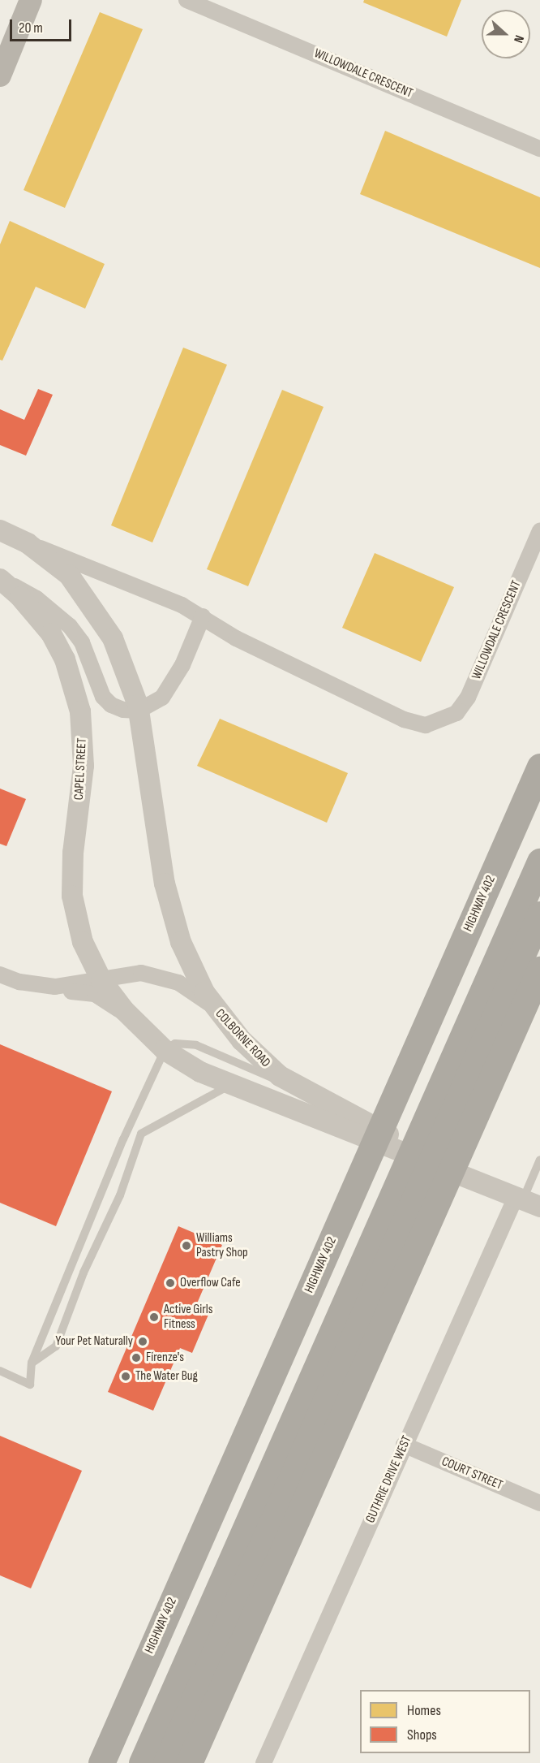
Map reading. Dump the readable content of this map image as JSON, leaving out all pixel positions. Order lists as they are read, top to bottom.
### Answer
{
  "streets": {
    "highway": ["HIGHWAY 402"],
    "street": [
      "WILLOWDALE CRESCENT",
      "CAPEL STREET",
      "COLBORNE ROAD",
      "COURT STREET",
      "GUTHRIE DRIVE WEST"
    ]
  },
  "crossings": [
    ["CAPEL STREET", "COLBORNE ROAD"],
    ["COLBORNE ROAD", "GUTHRIE DRIVE WEST"],
    ["COURT STREET", "GUTHRIE DRIVE WEST"]
  ],
  "places": [
    "Williams Pastry Shop",
    "Overflow Cafe",
    "Active Girls Fitness",
    "Your Pet Naturally",
    "Firenze's",
    "The Water Bug"
  ],
  "legend": ["Homes", "Shops"],
  "scale_bar": "20 m",
  "north": "right"
}
